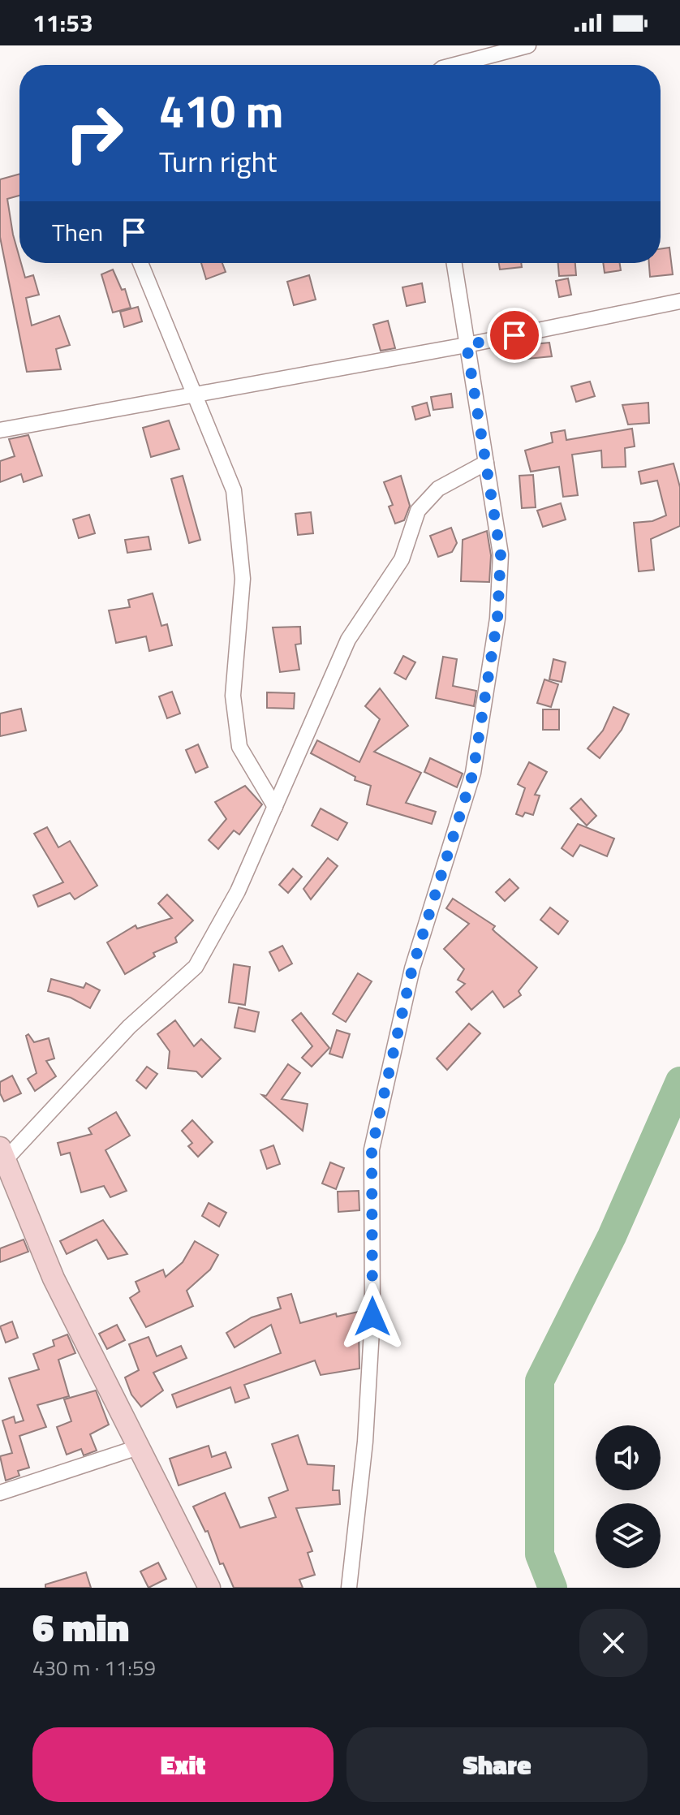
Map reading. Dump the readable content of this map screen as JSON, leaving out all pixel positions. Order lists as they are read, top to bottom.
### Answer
{
  "page": {
    "status": "11:53",
    "turn": ["410 m", "Turn right"],
    "then": "Then",
    "heading": ["6 min", "430 m · 11:59"],
    "buttons": ["Exit", "Share"]
  }
}
